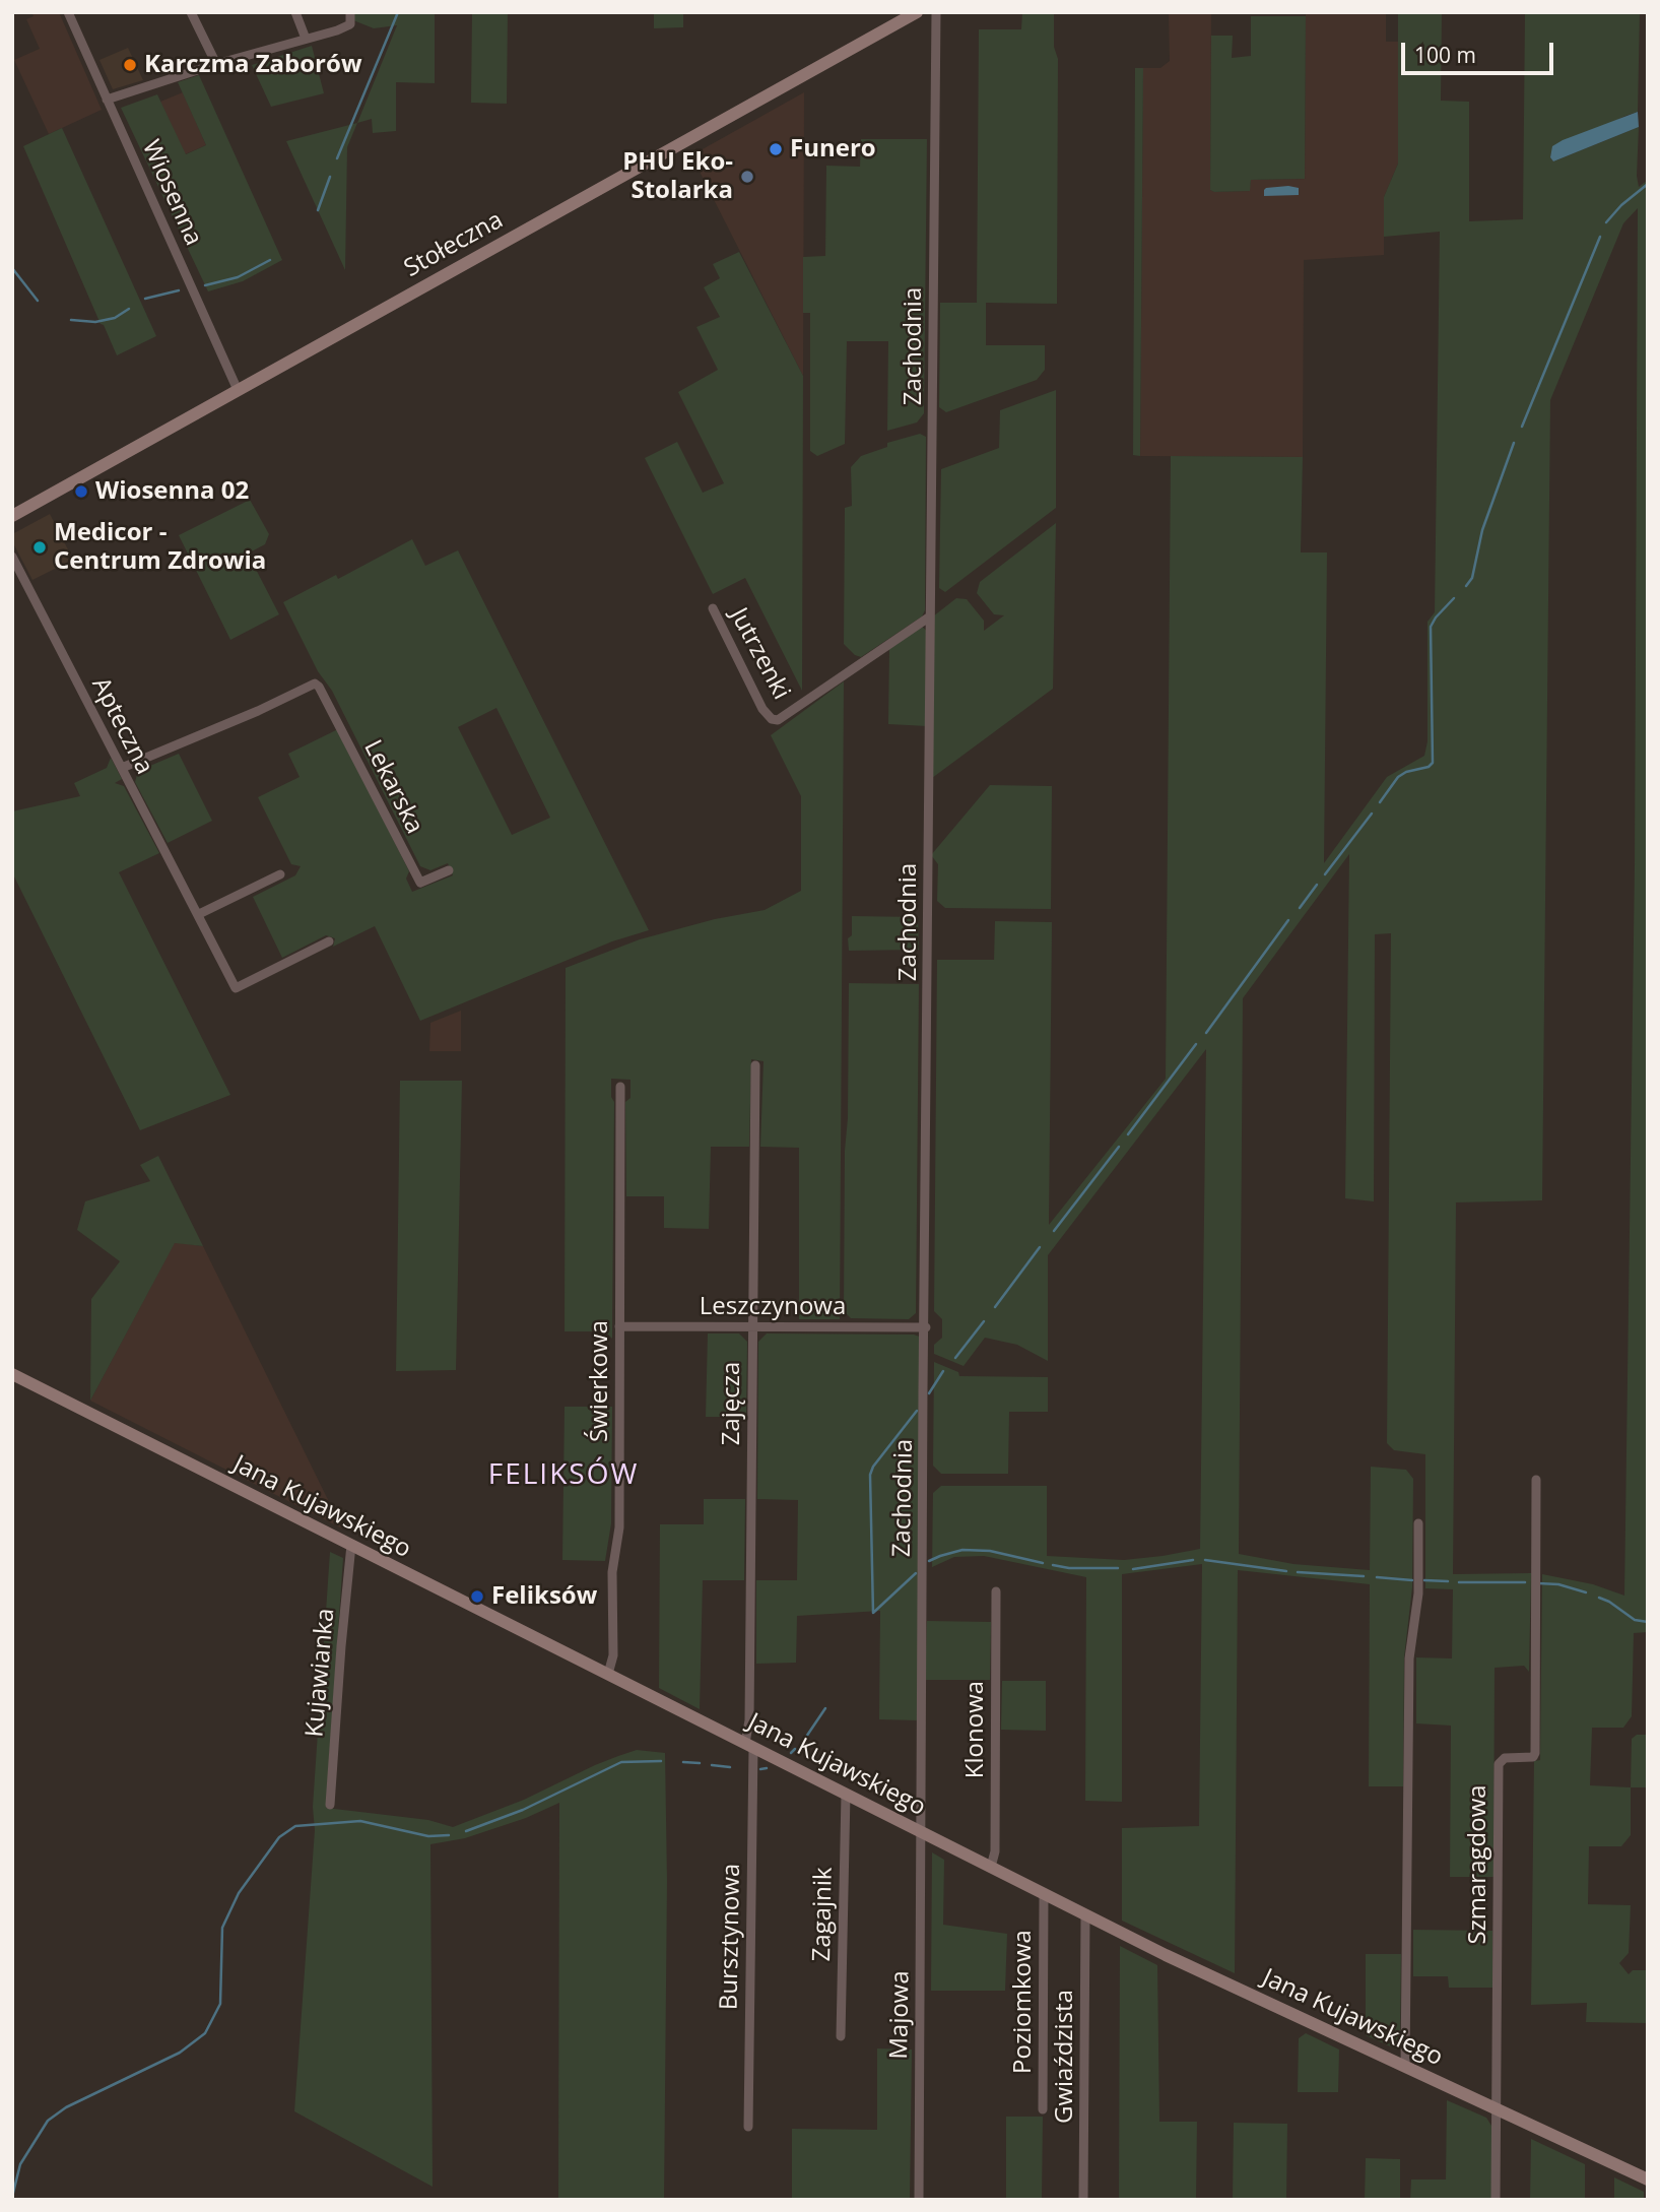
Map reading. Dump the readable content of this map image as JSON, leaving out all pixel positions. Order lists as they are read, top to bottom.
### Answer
{
  "streets": {
    "main road": ["Stołeczna", "Jana Kujawskiego"],
    "street": [
      "Wiosenna",
      "Zachodnia",
      "Jutrzenki",
      "Apteczna",
      "Lekarska",
      "Leszczynowa",
      "Świerkowa",
      "Zajęcza",
      "Kujawianka",
      "Klonowa",
      "Szmaragdowa",
      "Zagajnik",
      "Bursztynowa",
      "Poziomkowa",
      "Majowa",
      "Gwiaździsta"
    ]
  },
  "crossings": [
    ["Wiosenna", "Stołeczna"],
    ["Zachodnia", "Jutrzenki"],
    ["Zachodnia", "Leszczynowa"],
    ["Zachodnia", "Jana Kujawskiego"],
    ["Zachodnia", "Majowa"],
    ["Apteczna", "Lekarska"],
    ["Leszczynowa", "Świerkowa"],
    ["Leszczynowa", "Zajęcza"],
    ["Świerkowa", "Jana Kujawskiego"],
    ["Zajęcza", "Jana Kujawskiego"],
    ["Zajęcza", "Bursztynowa"],
    ["Jana Kujawskiego", "Kujawianka"],
    ["Jana Kujawskiego", "Klonowa"],
    ["Jana Kujawskiego", "Szmaragdowa"],
    ["Jana Kujawskiego", "Zagajnik"],
    ["Jana Kujawskiego", "Bursztynowa"],
    ["Jana Kujawskiego", "Poziomkowa"],
    ["Jana Kujawskiego", "Majowa"],
    ["Jana Kujawskiego", "Gwiaździsta"]
  ],
  "districts": ["FELIKSÓW"],
  "places": [
    "Karczma Zaborów",
    "Funero",
    "PHU Eko- Stolarka",
    "Wiosenna 02",
    "Medicor - Centrum Zdrowia",
    "Feliksów"
  ],
  "scale_bar": "100 m"
}
